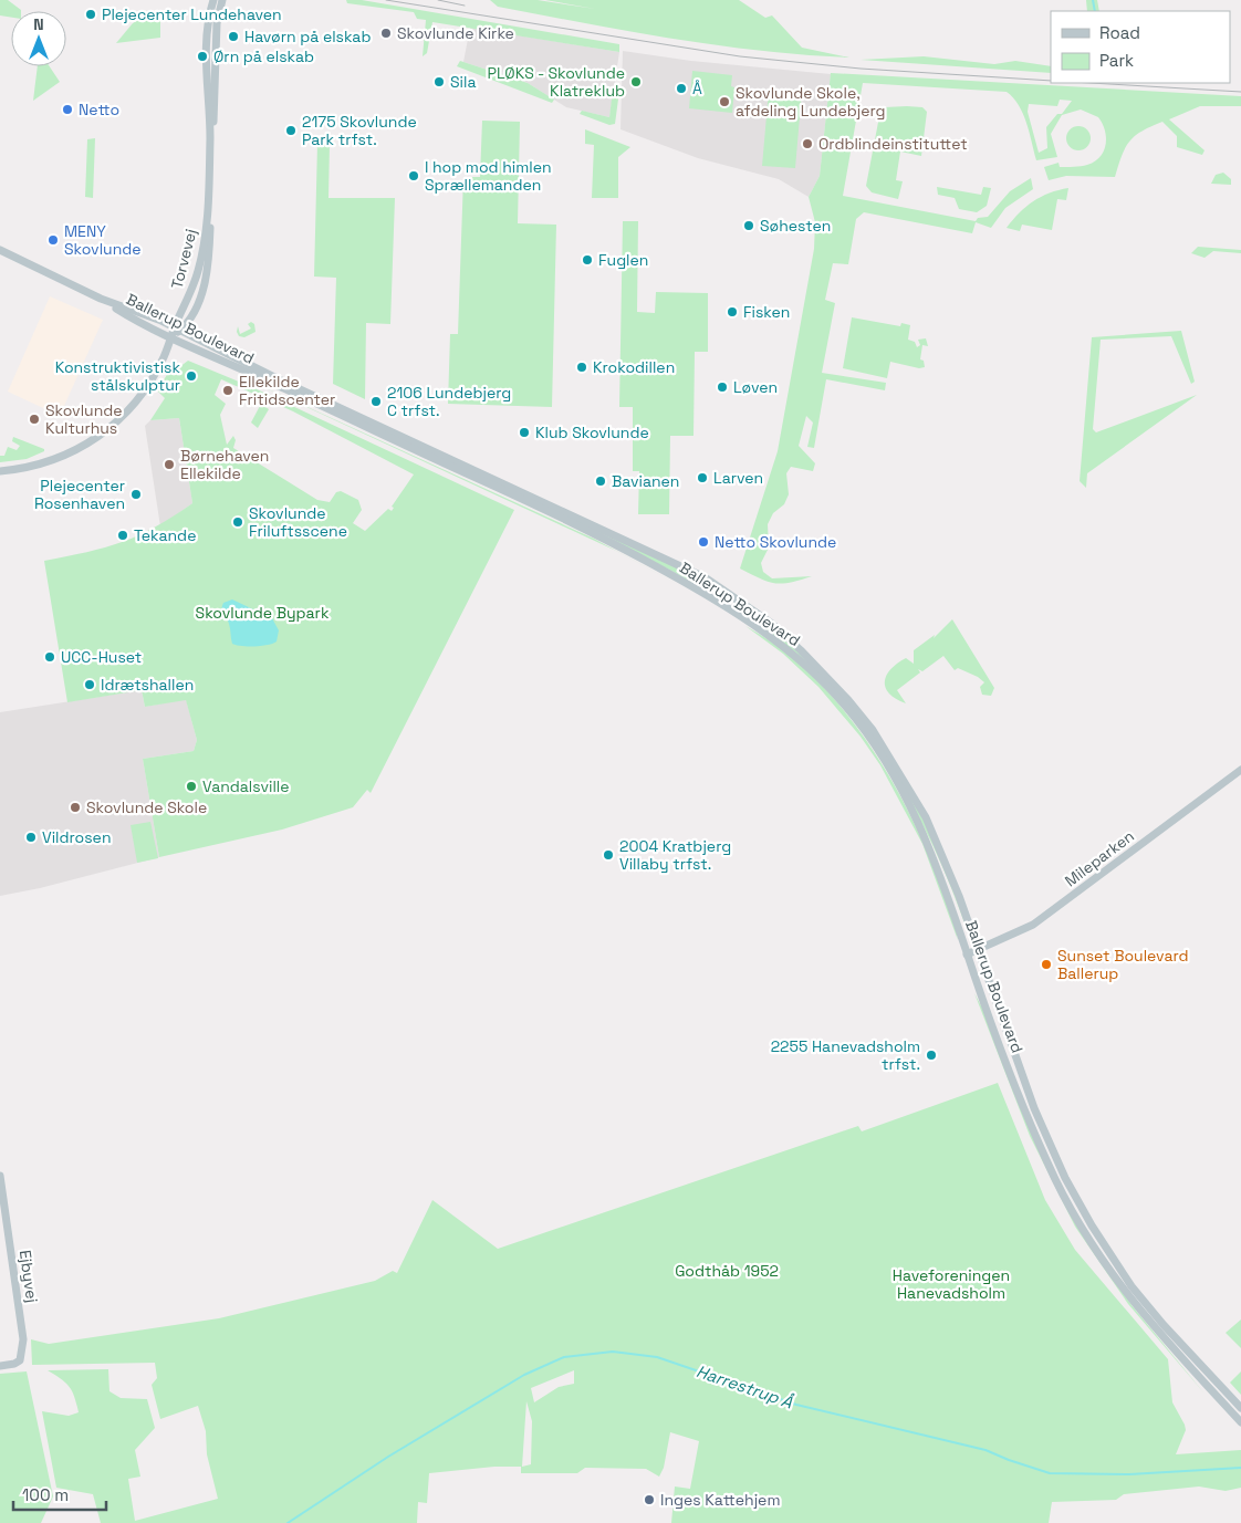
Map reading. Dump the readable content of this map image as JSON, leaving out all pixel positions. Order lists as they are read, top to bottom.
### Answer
{
  "streets": {
    "street": [
      "Torvevej",
      "Ballerup Boulevard",
      "Mileparken",
      "Ejbyvej"
    ]
  },
  "crossings": [
    ["Torvevej", "Ballerup Boulevard"],
    ["Ballerup Boulevard", "Mileparken"]
  ],
  "water": ["Harrestrup Å"],
  "parks": ["Skovlunde Bypark", "Godthåb 1952", "Haveforeningen Hanevadsholm"],
  "places": [
    "Plejecenter Lundehaven",
    "Skovlunde Kirke",
    "Havørn på elskab",
    "Ørn på elskab",
    "Sila",
    "PLØKS - Skovlunde Klatreklub",
    "Å",
    "Skovlunde Skole, afdeling Lundebjerg",
    "Netto",
    "2175 Skovlunde Park trfst.",
    "Ordblindeinstituttet",
    "I hop mod himlen Sprællemanden",
    "Søhesten",
    "MENY Skovlunde",
    "Fuglen",
    "Fisken",
    "Krokodillen",
    "Konstruktivistisk stålskulptur",
    "Løven",
    "Ellekilde Fritidscenter",
    "2106 Lundebjerg C trfst.",
    "Skovlunde Kulturhus",
    "Klub Skovlunde",
    "Børnehaven Ellekilde",
    "Larven",
    "Bavianen",
    "Plejecenter Rosenhaven",
    "Skovlunde Friluftsscene",
    "Tekande",
    "Netto Skovlunde",
    "UCC-Huset",
    "Idrætshallen",
    "Vandalsville",
    "Skovlunde Skole",
    "Vildrosen",
    "2004 Kratbjerg Villaby trfst.",
    "Sunset Boulevard Ballerup",
    "2255 Hanevadsholm trfst.",
    "Inges Kattehjem"
  ],
  "legend": ["Road", "Park"],
  "scale_bar": "100 m",
  "north": "top"
}
